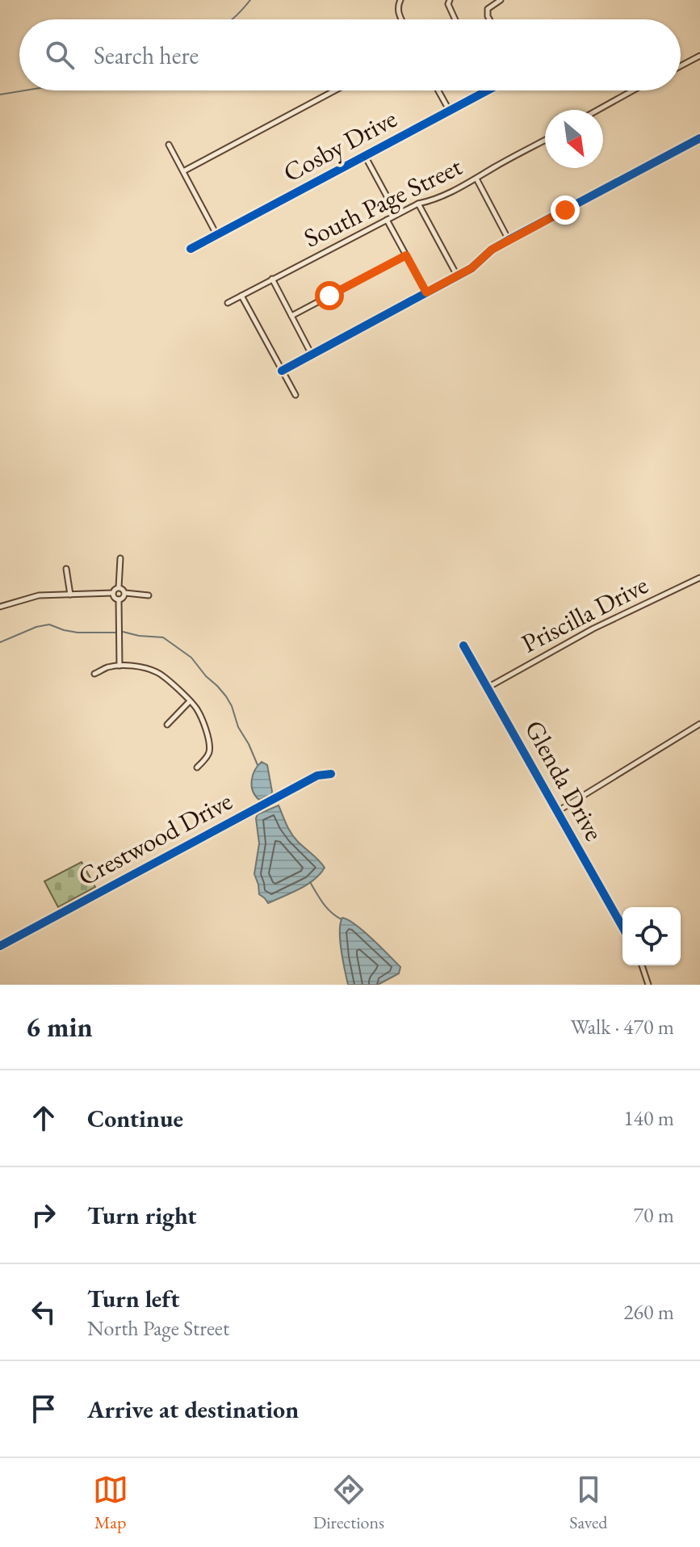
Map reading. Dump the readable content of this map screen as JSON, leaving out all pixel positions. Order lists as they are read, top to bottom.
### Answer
{
  "streets": {
    "street": [
      "Cosby Drive",
      "South Page Street",
      "Priscilla Drive",
      "Glenda Drive",
      "Crestwood Drive"
    ]
  },
  "crossings": [
    ["Priscilla Drive", "Glenda Drive"]
  ],
  "north": "bottom right",
  "page": {
    "search": "Search here",
    "heading": ["6 min", "Walk · 470 m"],
    "list": [
      ["Continue", "140 m"],
      ["Turn right", "70 m"],
      ["Turn left", "North Page Street", "260 m"],
      "Arrive at destination"
    ],
    "nav": ["Map", "Directions", "Saved"]
  }
}
